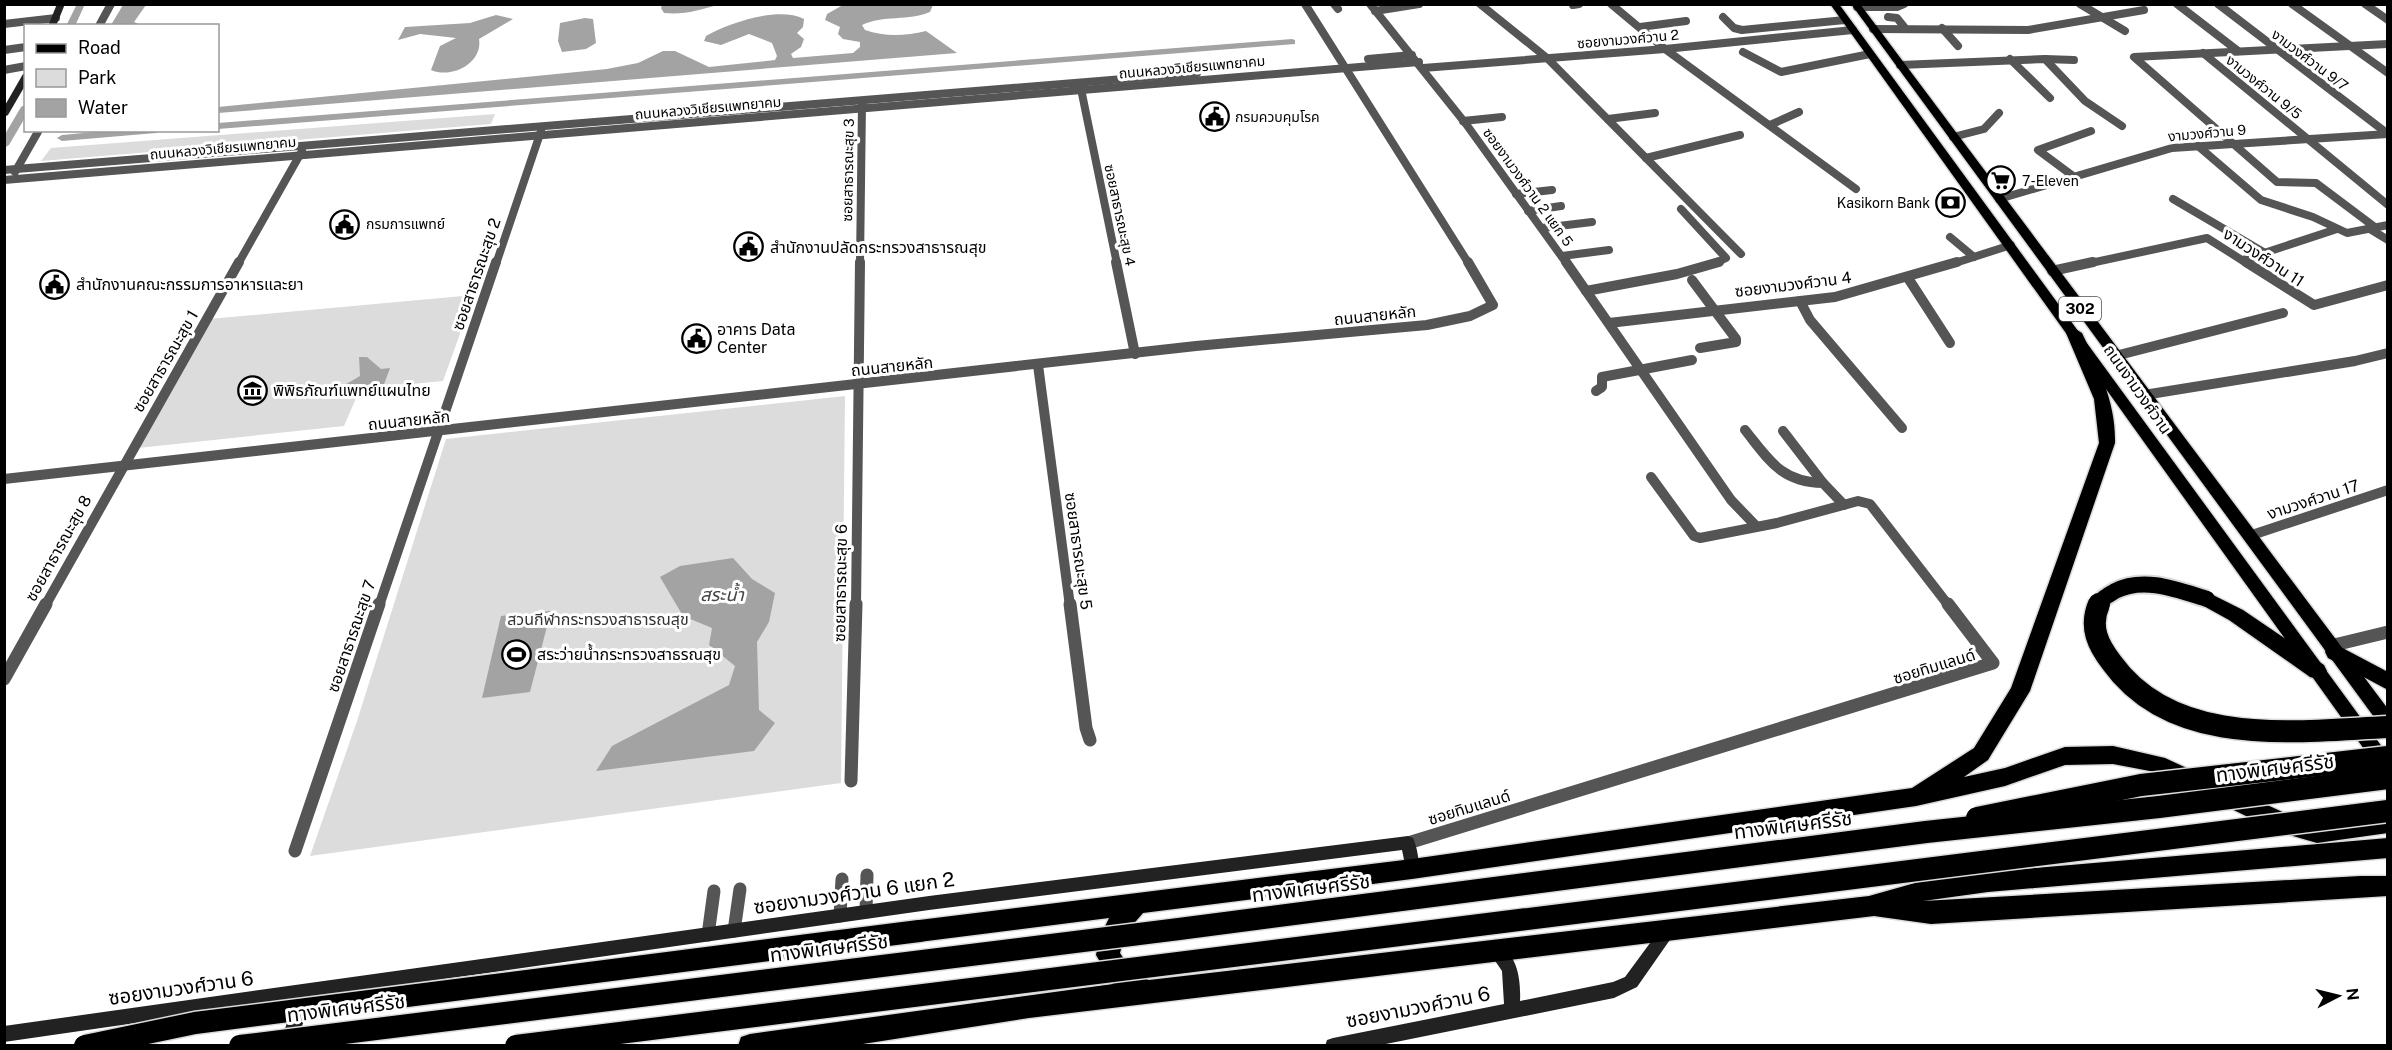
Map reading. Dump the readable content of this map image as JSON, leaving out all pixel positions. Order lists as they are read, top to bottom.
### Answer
{
  "streets": {
    "highway": ["ทางพิเศษศรีรัช"],
    "main road": ["302", "ถนนงามวงศ์วาน"],
    "street": [
      "ซอยงามวงศ์วาน 2",
      "งามวงศ์วาน 9/7",
      "ถนนหลวงวิเชียรแพทยาคม",
      "งามวงศ์วาน 9/5",
      "งามวงศ์วาน 9",
      "ซอยสาธารณะสุข 3",
      "ซอยงามวงศ์วาน 2 แยก 5",
      "ซอยสาธารณะสุข 4",
      "งามวงศ์วาน 11",
      "ซอยสาธารณะสุข 2",
      "ซอยงามวงศ์วาน 4",
      "ถนนสายหลัก",
      "ซอยสาธารณะสุข 1",
      "งามวงศ์วาน 17",
      "ซอยสาธารณะสุข 8",
      "ซอยสาธารณะสุข 5",
      "ซอยสาธารณะสุข 6",
      "ซอยสาธารณะสุข 7",
      "ซอยทิมแลนด์",
      "ซอยงามวงศ์วาน 6 แยก 2",
      "ซอยงามวงศ์วาน 6"
    ]
  },
  "crossings": [
    ["ซอยงามวงศ์วาน 2", "ถนนหลวงวิเชียรแพทยาคม"],
    ["ซอยงามวงศ์วาน 2", "ซอยงามวงศ์วาน 2 แยก 5"],
    ["ซอยงามวงศ์วาน 2", "ถนนงามวงศ์วาน"],
    ["งามวงศ์วาน 9/7", "งามวงศ์วาน 9"],
    ["ถนนหลวงวิเชียรแพทยาคม", "ซอยสาธารณะสุข 3"],
    ["ถนนหลวงวิเชียรแพทยาคม", "ซอยงามวงศ์วาน 2 แยก 5"],
    ["ถนนหลวงวิเชียรแพทยาคม", "ซอยสาธารณะสุข 4"],
    ["ถนนหลวงวิเชียรแพทยาคม", "ซอยสาธารณะสุข 2"],
    ["ถนนหลวงวิเชียรแพทยาคม", "ถนนสายหลัก"],
    ["ถนนหลวงวิเชียรแพทยาคม", "ซอยสาธารณะสุข 1"],
    ["งามวงศ์วาน 9/5", "งามวงศ์วาน 9"],
    ["งามวงศ์วาน 9", "ถนนงามวงศ์วาน"],
    ["ซอยสาธารณะสุข 3", "ถนนสายหลัก"],
    ["ซอยสาธารณะสุข 3", "ซอยสาธารณะสุข 6"],
    ["ซอยงามวงศ์วาน 2 แยก 5", "ซอยงามวงศ์วาน 4"],
    ["ซอยสาธารณะสุข 4", "ถนนสายหลัก"],
    ["งามวงศ์วาน 11", "ถนนงามวงศ์วาน"],
    ["ซอยสาธารณะสุข 2", "ถนนสายหลัก"],
    ["ซอยสาธารณะสุข 2", "ซอยสาธารณะสุข 7"],
    ["ซอยงามวงศ์วาน 4", "ถนนงามวงศ์วาน"],
    ["ถนนสายหลัก", "ซอยสาธารณะสุข 1"],
    ["ถนนสายหลัก", "ซอยสาธารณะสุข 8"],
    ["ถนนสายหลัก", "ซอยสาธารณะสุข 5"],
    ["ถนนสายหลัก", "ซอยสาธารณะสุข 6"],
    ["ถนนสายหลัก", "ซอยสาธารณะสุข 7"],
    ["ซอยสาธารณะสุข 1", "ซอยสาธารณะสุข 8"],
    ["ถนนงามวงศ์วาน", "งามวงศ์วาน 17"],
    ["ซอยทิมแลนด์", "ซอยงามวงศ์วาน 6 แยก 2"],
    ["ซอยงามวงศ์วาน 6 แยก 2", "ซอยงามวงศ์วาน 6"]
  ],
  "water": ["สระน้ำ"],
  "parks": ["สวนกีฬากระทรวงสาธารณสุข"],
  "places": {
    "public building": [
      "กรมควบคุมโรค",
      "กรมการแพทย์",
      "สำนักงานปลัดกระทรวงสาธารณสุข",
      "สำนักงานคณะกรรมการอาหารและยา",
      "อาคาร Data Center"
    ],
    "supermarket": ["7-Eleven"],
    "bank": ["Kasikorn Bank"],
    "museum": ["พิพิธภัณฑ์แพทย์แผนไทย"],
    "sports": ["สระว่ายน้ำกระทรวงสาธรณสุข"]
  },
  "legend": ["Road", "Park", "Water"],
  "north": "right"
}
